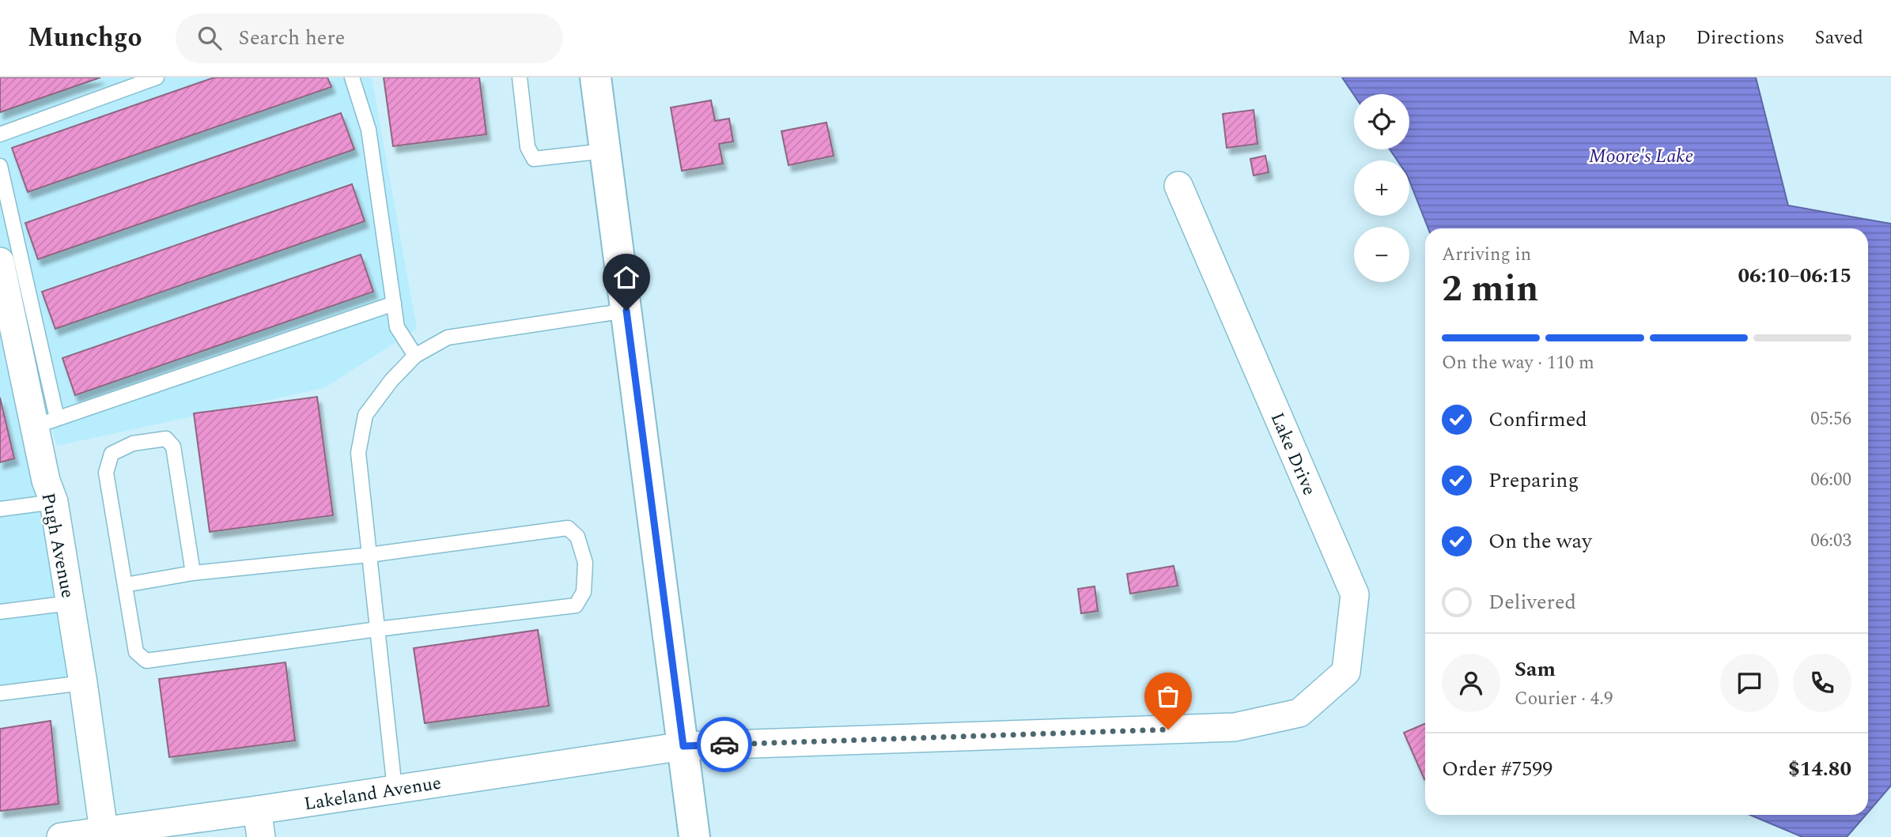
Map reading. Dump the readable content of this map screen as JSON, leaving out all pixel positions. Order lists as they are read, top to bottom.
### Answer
{
  "streets": {
    "street": ["Lake Drive", "Pugh Avenue", "Lakeland Avenue"]
  },
  "crossings": [
    ["Lake Drive", "Lakeland Avenue"],
    ["Pugh Avenue", "Lakeland Avenue"]
  ],
  "water": ["Moore's Lake"],
  "page": {
    "header": "Munchgo",
    "search": "Search here",
    "nav": ["Map", "Directions", "Saved"],
    "map_buttons": ["+", "−"],
    "heading": ["2 min", "Arriving in", "06:10–06:15"],
    "panel": [
      "Sam",
      "Courier · 4.9",
      "Order #7599",
      "$14.80"
    ],
    "bar": "On the way · 110 m",
    "list": [
      ["Confirmed", "05:56"],
      ["Preparing", "06:00"],
      ["On the way", "06:03"],
      "Delivered"
    ]
  }
}
